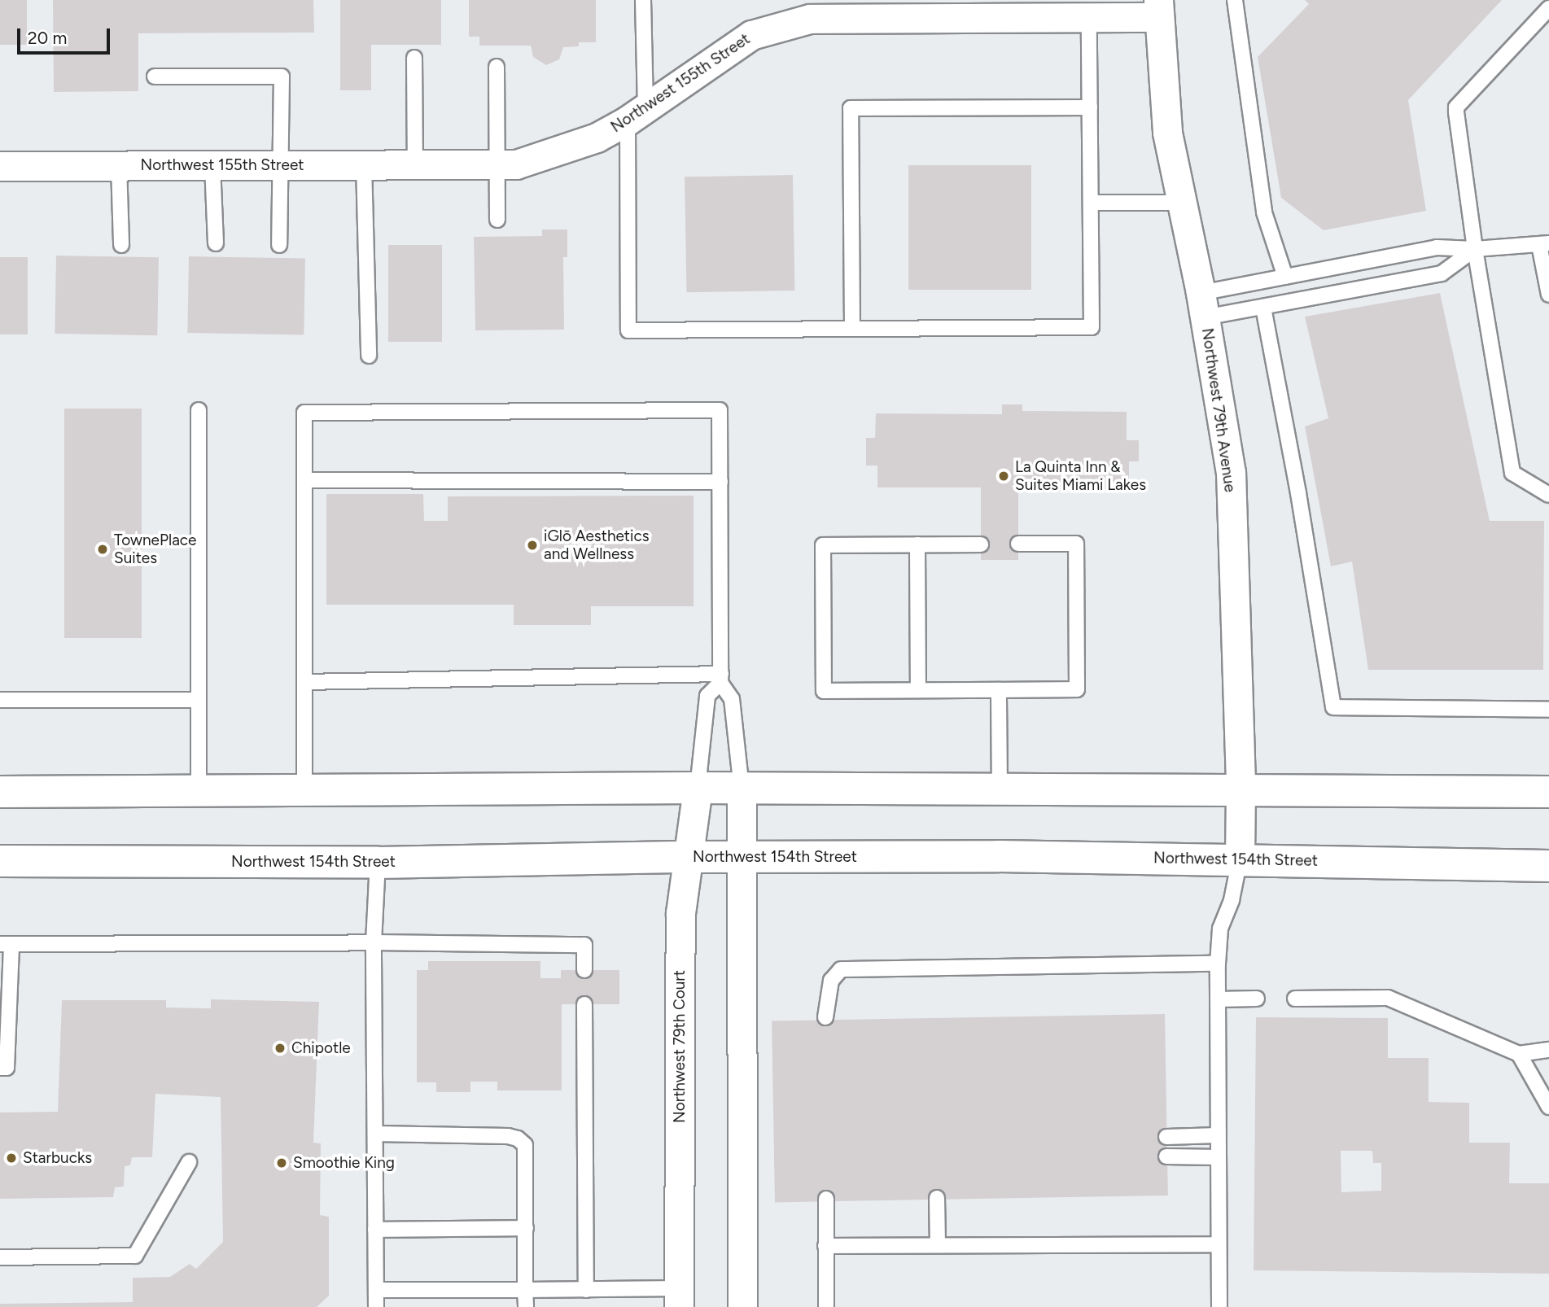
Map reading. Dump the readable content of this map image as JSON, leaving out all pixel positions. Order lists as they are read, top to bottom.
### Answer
{
  "streets": {
    "main road": ["Northwest 154th Street"],
    "street": ["Northwest 155th Street", "Northwest 79th Avenue", "Northwest 79th Court"]
  },
  "crossings": [
    ["Northwest 155th Street", "Northwest 79th Avenue"],
    ["Northwest 79th Avenue", "Northwest 154th Street"],
    ["Northwest 154th Street", "Northwest 79th Court"]
  ],
  "places": [
    "La Quinta Inn & Suites Miami Lakes",
    "iGlō Aesthetics and Wellness",
    "TownePlace Suites",
    "Chipotle",
    "Starbucks",
    "Smoothie King"
  ],
  "scale_bar": "20 m"
}
